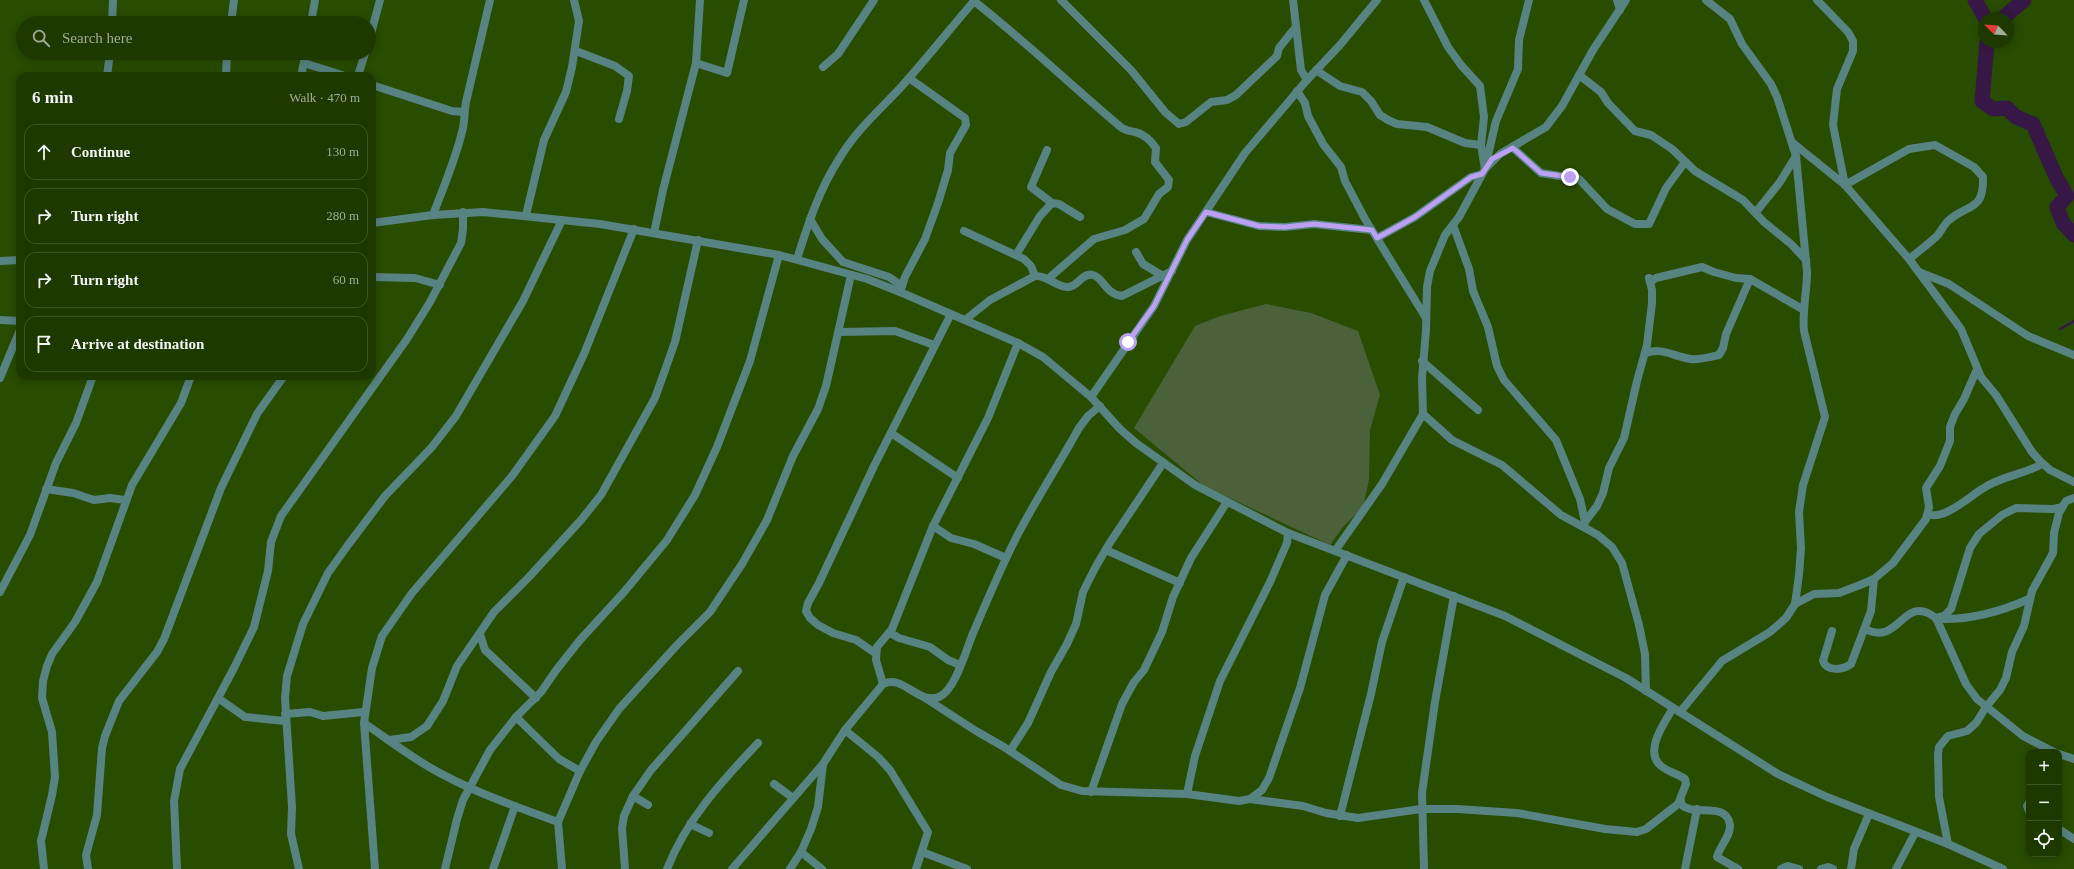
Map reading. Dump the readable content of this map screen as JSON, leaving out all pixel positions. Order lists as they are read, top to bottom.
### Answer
{
  "north": "top left",
  "page": {
    "search": "Search here",
    "heading": ["6 min", "Walk · 470 m"],
    "list": [
      ["Continue", "130 m"],
      ["Turn right", "280 m"],
      ["Turn right", "60 m"],
      "Arrive at destination"
    ],
    "map_buttons": ["+", "−"]
  }
}
